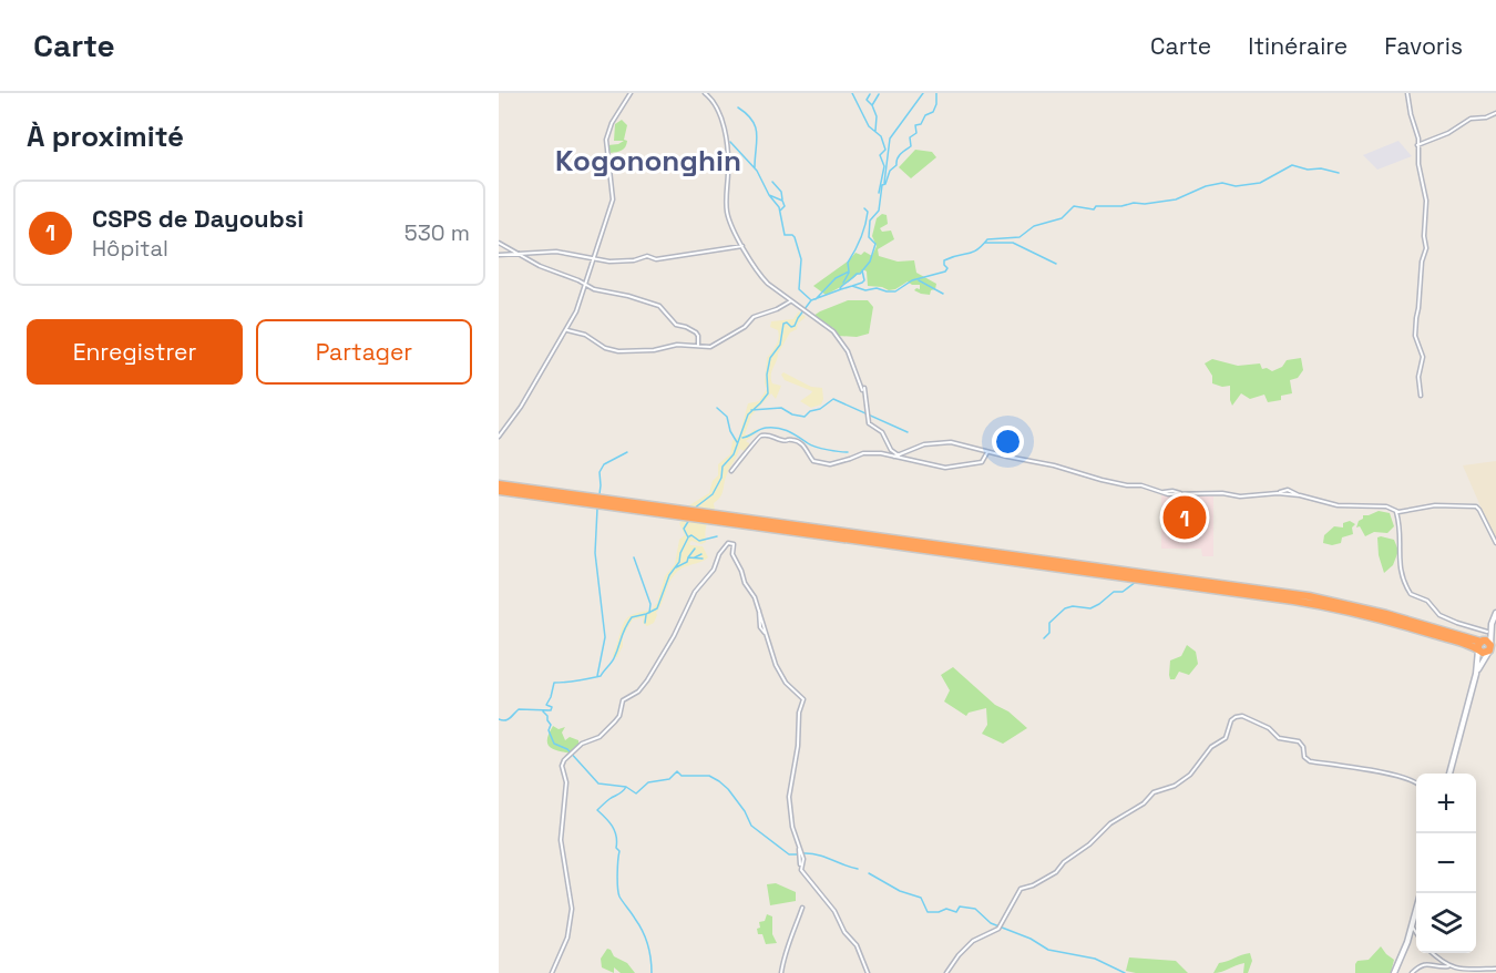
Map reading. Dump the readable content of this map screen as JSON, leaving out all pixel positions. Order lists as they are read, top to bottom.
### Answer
{
  "districts": ["Kogononghin"],
  "page": {
    "header": "Carte",
    "nav": ["Carte", "Itinéraire", "Favoris"],
    "heading": "À proximité",
    "list": [
      {
        "mark": "1",
        "name": "CSPS de Dayoubsi",
        "note": "Hôpital",
        "value": "530 m"
      }
    ],
    "buttons": ["Enregistrer", "Partager"],
    "pins": "1",
    "map_buttons": ["+", "−"]
  }
}
